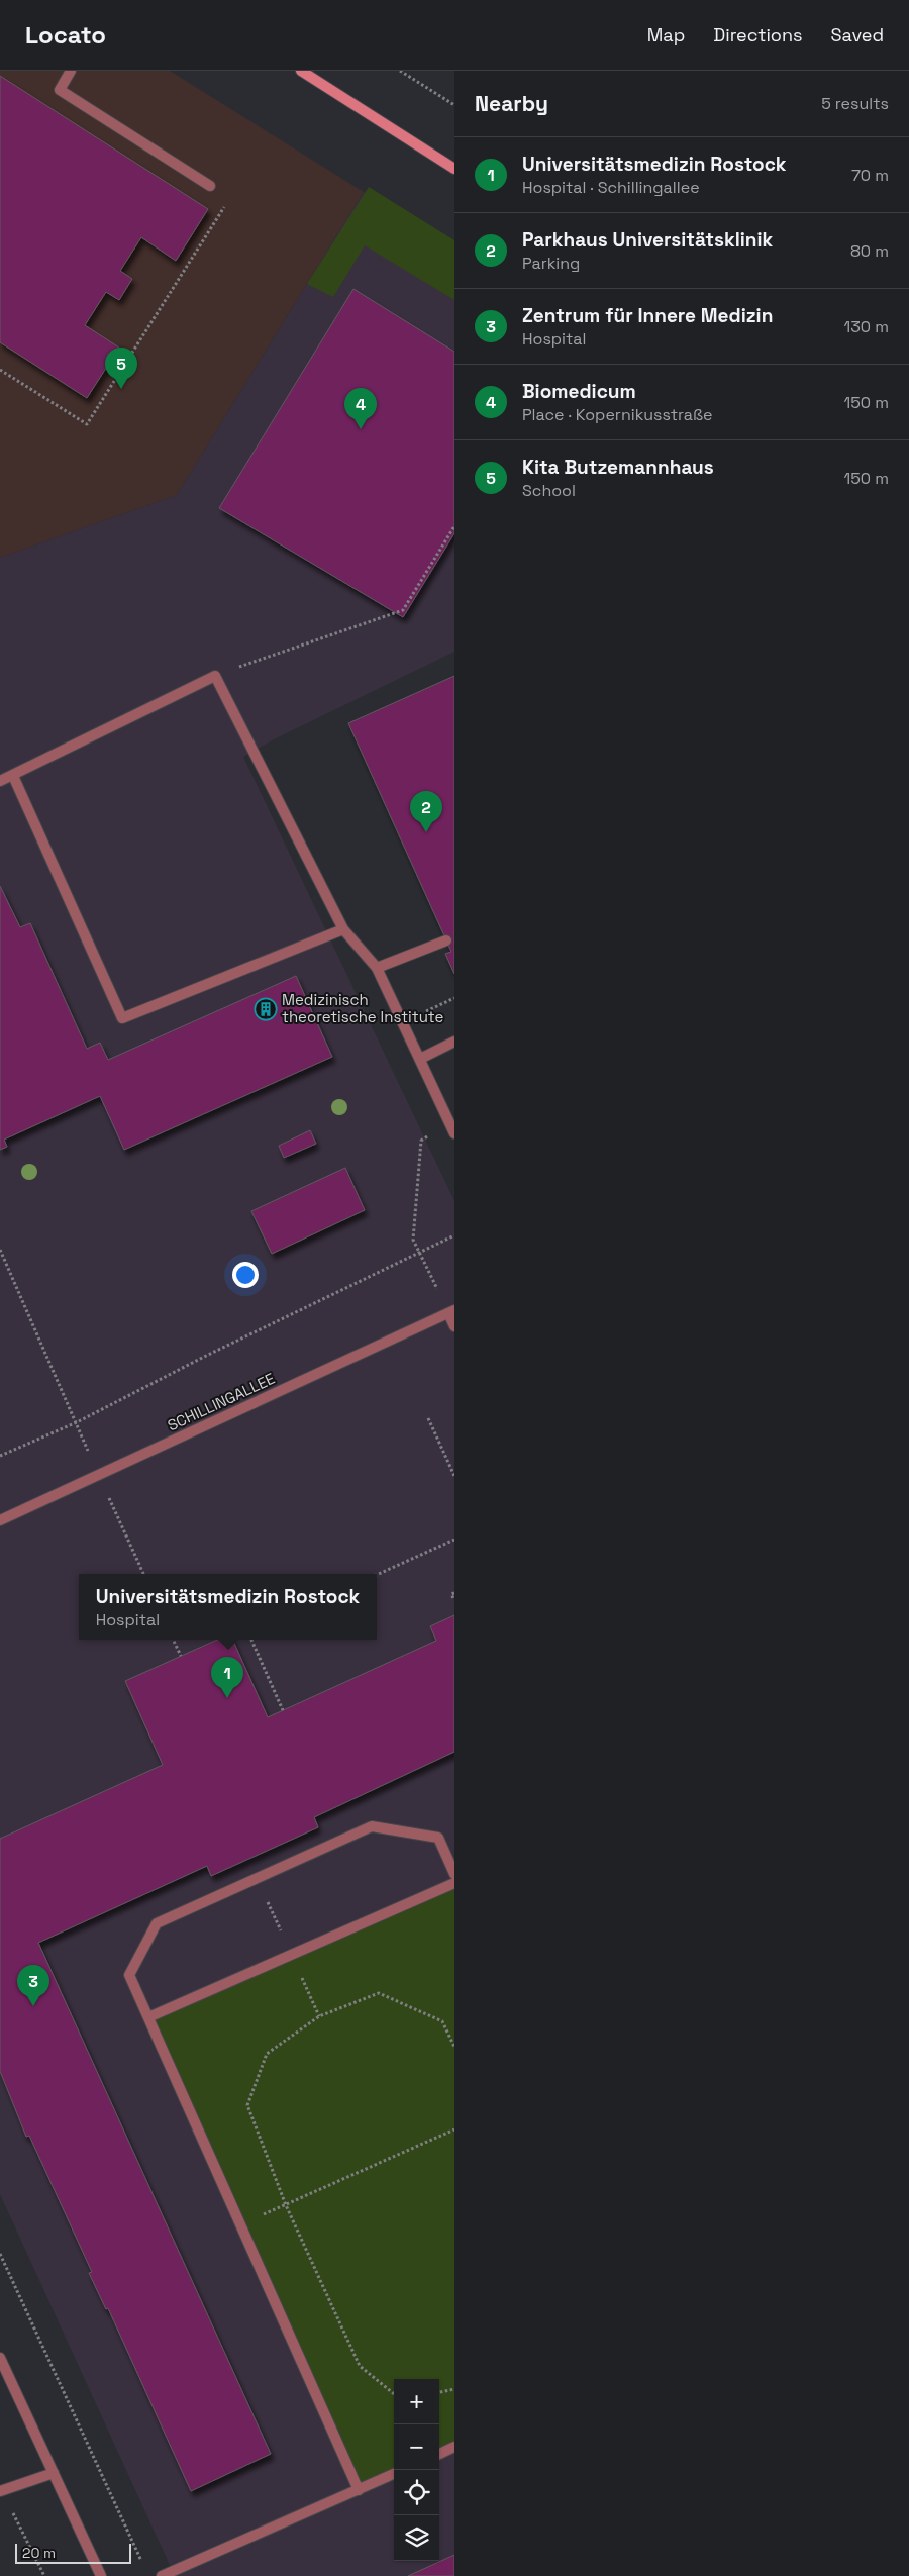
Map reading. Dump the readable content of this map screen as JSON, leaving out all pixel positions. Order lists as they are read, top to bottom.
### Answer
{
  "streets": {
    "street": ["SCHILLINGALLEE"]
  },
  "places": {
    "building": ["Medizinisch theoretische Institute"]
  },
  "scale_bar": "20 m",
  "page": {
    "header": "Locato",
    "nav": ["Map", "Directions", "Saved"],
    "heading": ["Nearby", "5 results"],
    "list": [
      {
        "mark": "1",
        "name": "Universitätsmedizin Rostock",
        "note": "Hospital · Schillingallee",
        "value": "70 m"
      },
      {
        "mark": "2",
        "name": "Parkhaus Universitätsklinik",
        "note": "Parking",
        "value": "80 m"
      },
      {
        "mark": "3",
        "name": "Zentrum für Innere Medizin",
        "note": "Hospital",
        "value": "130 m"
      },
      {
        "mark": "4",
        "name": "Biomedicum",
        "note": "Place · Kopernikusstraße",
        "value": "150 m"
      },
      {
        "mark": "5",
        "name": "Kita Butzemannhaus",
        "note": "School",
        "value": "150 m"
      }
    ],
    "pins": [
      "5",
      "4",
      "2",
      "1",
      "3"
    ],
    "popup": ["Universitätsmedizin Rostock", "Hospital"],
    "map_buttons": ["+", "−"],
    "scale": "20 m"
  }
}
